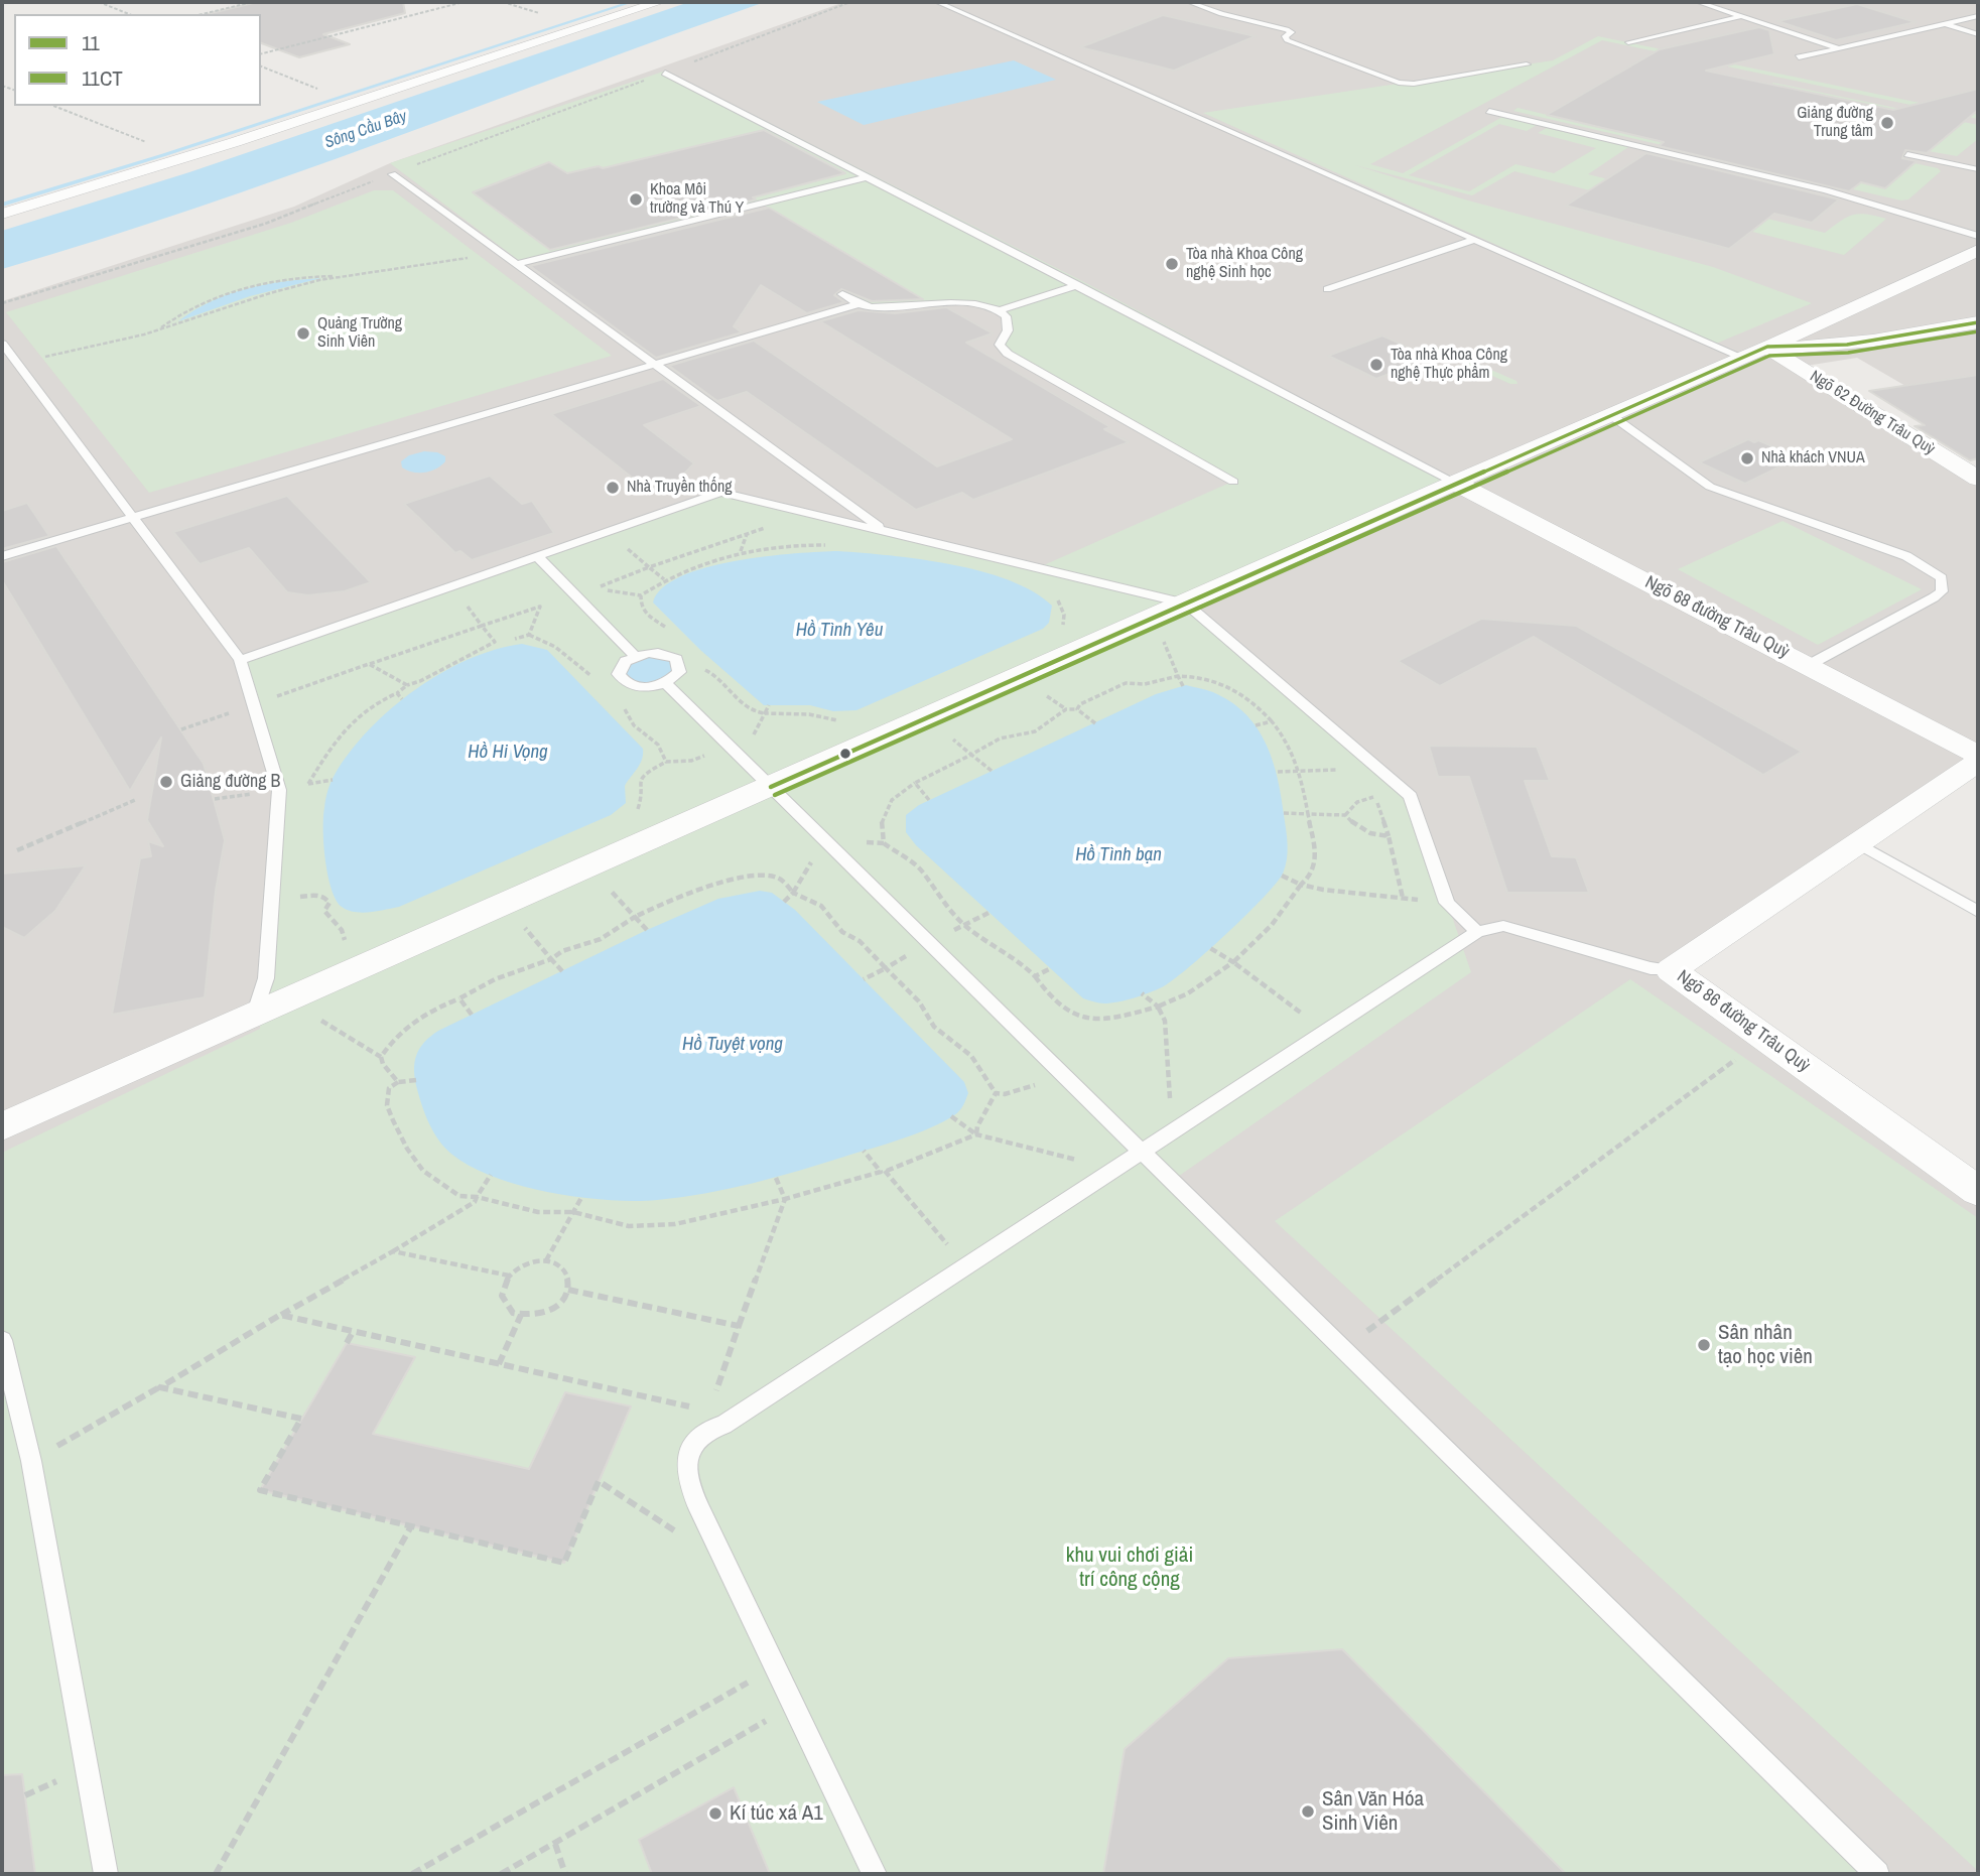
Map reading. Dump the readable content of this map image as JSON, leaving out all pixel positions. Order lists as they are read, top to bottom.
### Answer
{
  "streets": {
    "street": ["Ngõ 62 Đường Trâu Quỳ", "Ngõ 68 đường Trâu Quỳ", "Ngõ 86 đường Trâu Quỳ"]
  },
  "water": [
    "Sông Cầu Bây",
    "Hồ Tình Yêu",
    "Hồ Hi Vọng",
    "Hồ Tình bạn",
    "Hồ Tuyệt vọng"
  ],
  "parks": ["khu vui chơi giải trí công cộng"],
  "places": [
    "Giảng đường Trung tâm",
    "Khoa Môi trường và Thú Y",
    "Tòa nhà Khoa Công nghệ Sinh học",
    "Quảng Trường Sinh Viên",
    "Tòa nhà Khoa Công nghệ Thực phẩm",
    "Nhà khách VNUA",
    "Nhà Truyền thống",
    "Giảng đường B",
    "Sân nhân tạo học viên",
    "Sân Văn Hóa Sinh Viên",
    "Kí túc xá A1"
  ],
  "lines": ["transit line 11", "transit line 11CT"],
  "legend": ["11", "11CT"]
}
